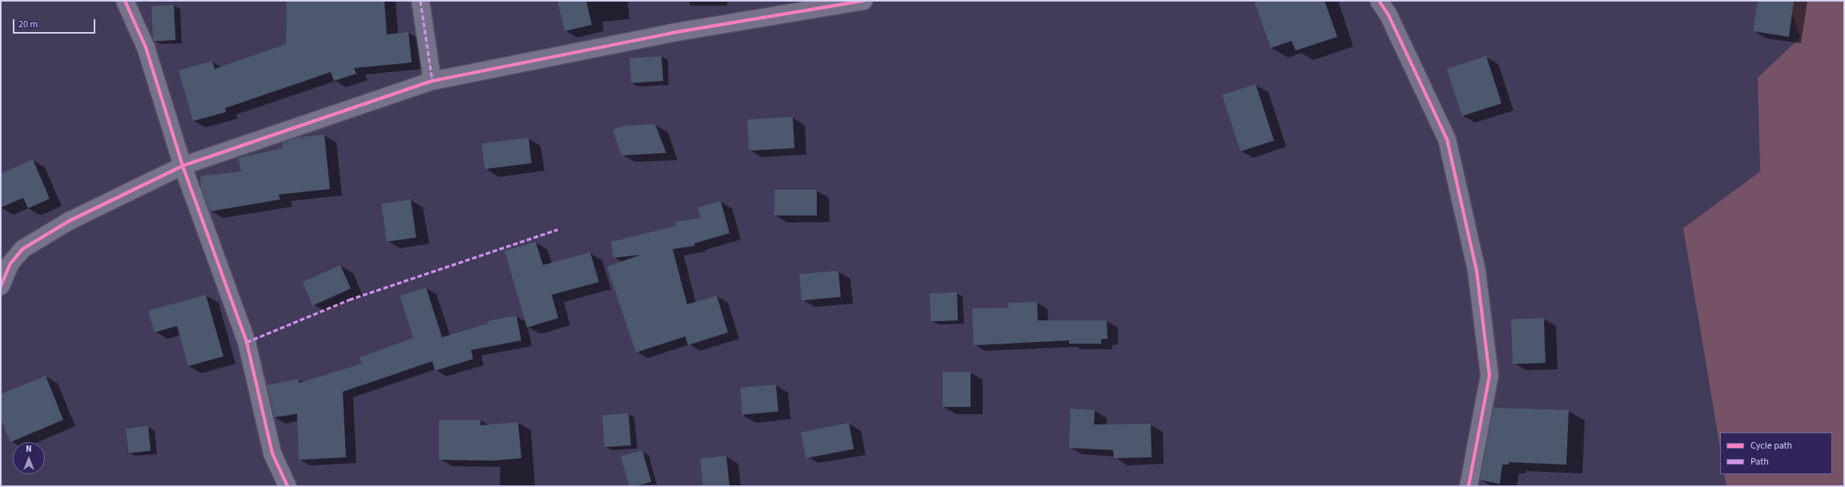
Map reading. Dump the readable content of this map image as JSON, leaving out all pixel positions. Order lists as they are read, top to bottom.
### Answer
{
  "legend": ["Cycle path", "Path"],
  "scale_bar": "20 m",
  "north": "top"
}
